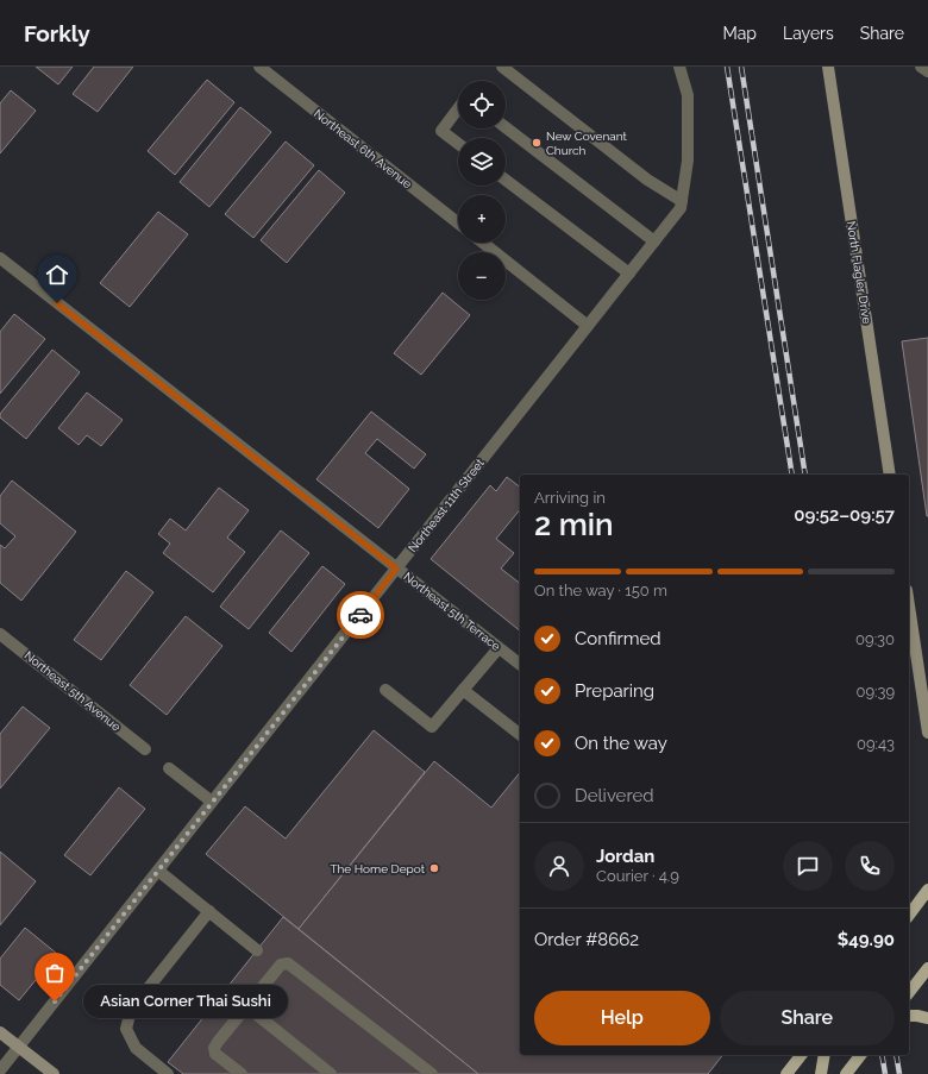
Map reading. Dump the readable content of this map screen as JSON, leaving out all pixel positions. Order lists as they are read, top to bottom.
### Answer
{
  "streets": {
    "street": [
      "Northeast 6th Avenue",
      "North Flagler Drive",
      "Northeast 11th Street",
      "Northeast 5th Terrace",
      "Northeast 5th Avenue"
    ]
  },
  "crossings": [
    ["Northeast 11th Street", "Northeast 5th Terrace"]
  ],
  "places": ["New Covenant Church", "The Home Depot", "Asian Corner Thai Sushi"],
  "page": {
    "header": "Forkly",
    "nav": ["Map", "Layers", "Share"],
    "map_buttons": ["+", "−"],
    "heading": ["2 min", "Arriving in", "09:52–09:57"],
    "panel": [
      "Jordan",
      "Courier · 4.9",
      "Order #8662",
      "$49.90"
    ],
    "bar": "On the way · 150 m",
    "list": [
      ["Confirmed", "09:30"],
      ["Preparing", "09:39"],
      ["On the way", "09:43"],
      "Delivered"
    ],
    "buttons": ["Help", "Share"],
    "bubble": "Asian Corner Thai Sushi"
  }
}
